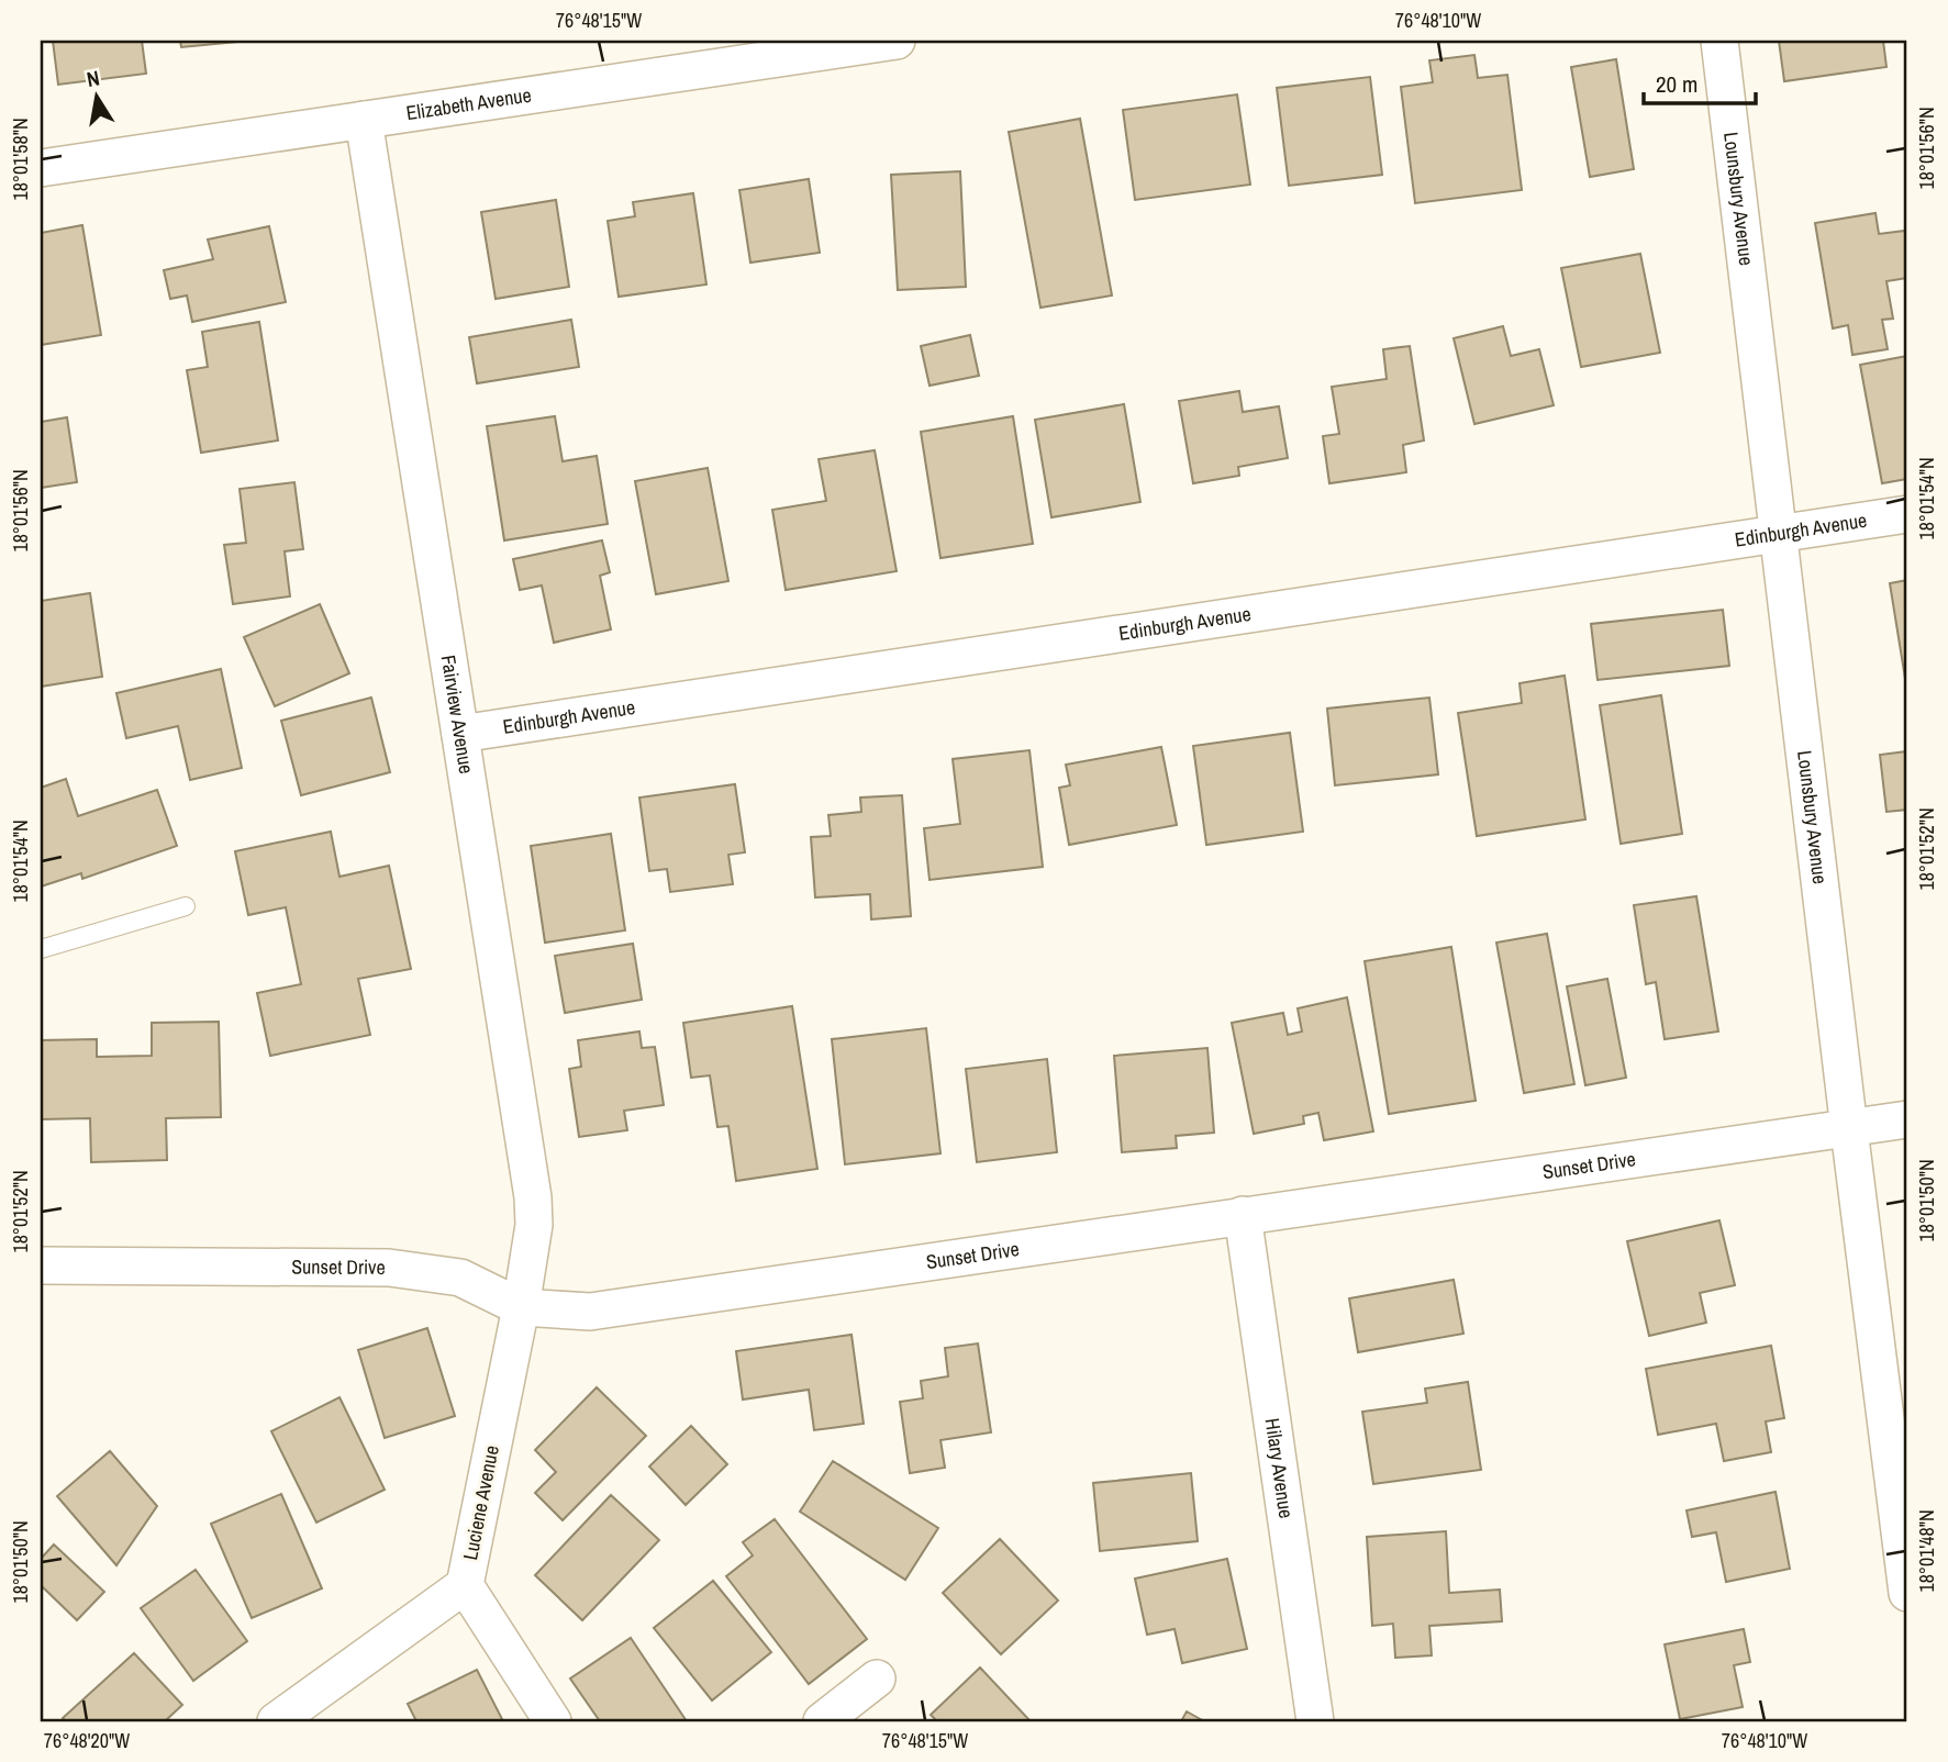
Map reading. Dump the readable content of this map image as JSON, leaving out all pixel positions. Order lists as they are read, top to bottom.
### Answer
{
  "streets": {
    "street": [
      "Elizabeth Avenue",
      "Lounsbury Avenue",
      "Edinburgh Avenue",
      "Fairview Avenue",
      "Sunset Drive",
      "Hilary Avenue",
      "Luciene Avenue"
    ]
  },
  "crossings": [
    ["Elizabeth Avenue", "Fairview Avenue"],
    ["Lounsbury Avenue", "Edinburgh Avenue"],
    ["Lounsbury Avenue", "Sunset Drive"],
    ["Edinburgh Avenue", "Fairview Avenue"],
    ["Fairview Avenue", "Sunset Drive"],
    ["Fairview Avenue", "Luciene Avenue"],
    ["Sunset Drive", "Hilary Avenue"],
    ["Sunset Drive", "Luciene Avenue"]
  ],
  "scale_bar": "20 m",
  "north": "top",
  "coordinates": [
    "76°48'15\"W",
    "76°48'10\"W",
    "18°01'56\"N",
    "18°01'58\"N",
    "18°01'54\"N",
    "18°01'52\"N",
    "18°01'50\"N",
    "18°01'48\"N",
    "76°48'20\"W"
  ]
}
